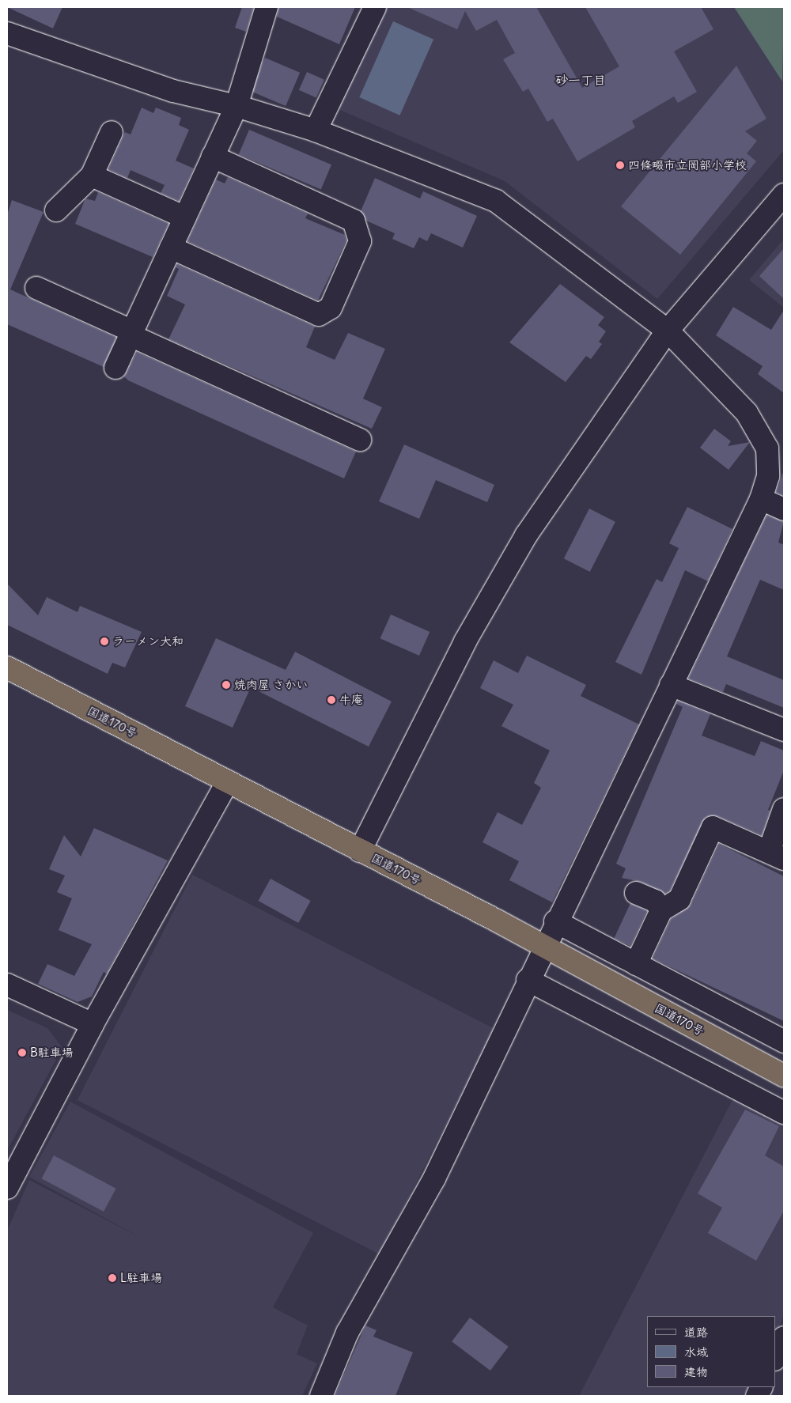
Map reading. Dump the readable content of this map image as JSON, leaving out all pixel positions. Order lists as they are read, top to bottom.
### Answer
{
  "streets": {
    "highway": ["国道170号"]
  },
  "districts": ["砂一丁目"],
  "places": [
    "四條畷市立岡部小学校",
    "ラーメン大和",
    "焼肉屋 さかい",
    "牛庵",
    "B駐車場",
    "L駐車場"
  ],
  "legend": ["道路", "水域", "建物"]
}
